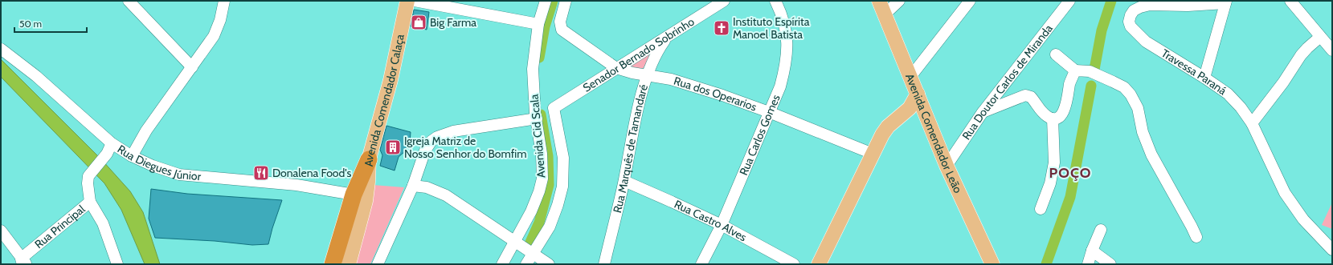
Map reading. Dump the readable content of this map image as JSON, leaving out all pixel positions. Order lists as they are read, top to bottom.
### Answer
{
  "streets": {
    "main road": ["Avenida Comendador Calaça", "Avenida Comendador Leão"],
    "street": [
      "Senador Bernado Sobrinho",
      "Travessa Paraná",
      "Rua Doutor Carlos de Miranda",
      "Rua dos Operarios",
      "Rua Carlos Gomes",
      "Avenida Cid Scala",
      "Rua Marquês de Tamandaré",
      "Rua Diegues Júnior",
      "Rua Castro Alves",
      "Rua Principal"
    ]
  },
  "crossings": [
    ["Senador Bernado Sobrinho", "Rua dos Operarios"],
    ["Senador Bernado Sobrinho", "Avenida Cid Scala"],
    ["Senador Bernado Sobrinho", "Rua Marquês de Tamandaré"],
    ["Rua Doutor Carlos de Miranda", "Avenida Comendador Leão"],
    ["Rua dos Operarios", "Rua Carlos Gomes"],
    ["Rua dos Operarios", "Rua Marquês de Tamandaré"],
    ["Rua Carlos Gomes", "Rua Castro Alves"],
    ["Rua Marquês de Tamandaré", "Rua Castro Alves"]
  ],
  "districts": ["POÇO"],
  "places": {
    "shop": ["Big Farma"],
    "church": ["Instituto Espírita Manoel Batista"],
    "building": ["Igreja Matriz de Nosso Senhor do Bomfim"],
    "restaurant": ["Donalena Food's"]
  },
  "scale_bar": "50 m"
}
